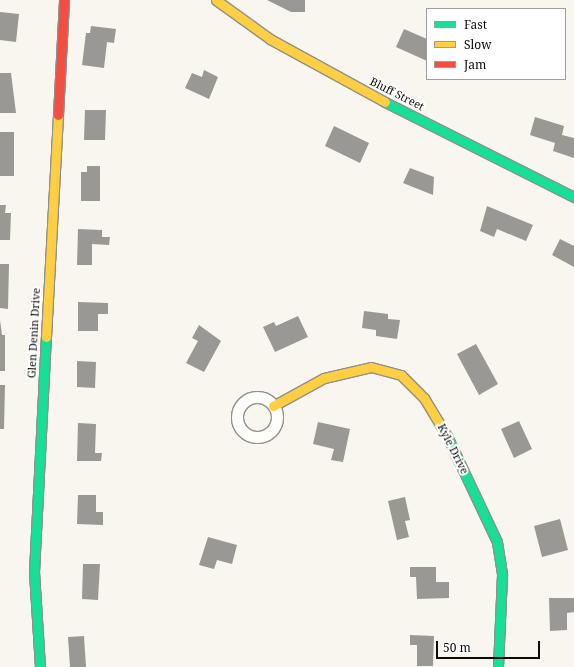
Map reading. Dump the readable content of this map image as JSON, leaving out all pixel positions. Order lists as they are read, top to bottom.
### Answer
{
  "streets": {
    "street": ["Bluff Street", "Glen Denin Drive", "Kyle Drive"]
  },
  "legend": ["Fast", "Slow", "Jam"],
  "scale_bar": "50 m"
}
